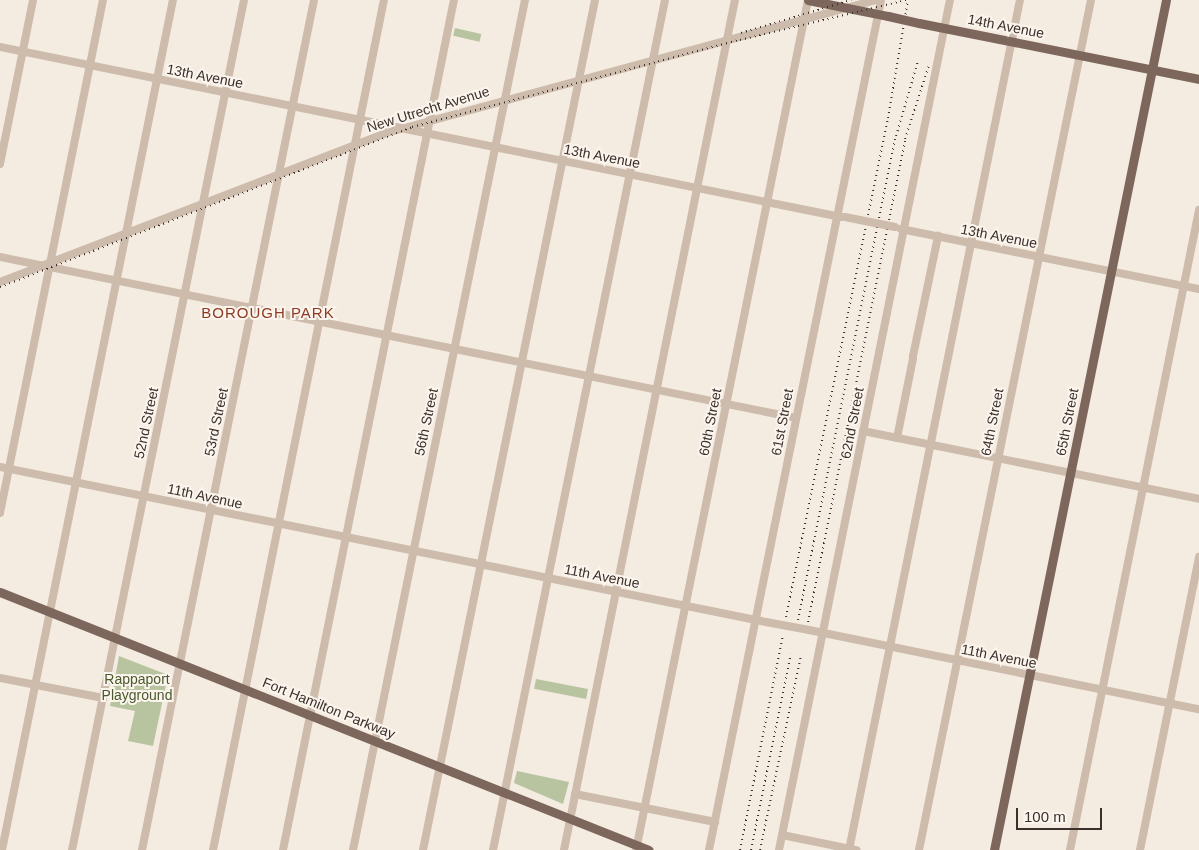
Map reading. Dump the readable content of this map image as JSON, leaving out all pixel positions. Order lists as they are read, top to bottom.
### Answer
{
  "streets": {
    "main road": ["14th Avenue", "65th Street", "Fort Hamilton Parkway"],
    "street": [
      "13th Avenue",
      "New Utrecht Avenue",
      "53rd Street",
      "56th Street",
      "60th Street",
      "61st Street",
      "64th Street",
      "52nd Street",
      "62nd Street",
      "11th Avenue"
    ]
  },
  "crossings": [
    ["14th Avenue", "New Utrecht Avenue"],
    ["14th Avenue", "60th Street"],
    ["14th Avenue", "61st Street"],
    ["14th Avenue", "64th Street"],
    ["14th Avenue", "65th Street"],
    ["14th Avenue", "62nd Street"],
    ["13th Avenue", "New Utrecht Avenue"],
    ["13th Avenue", "53rd Street"],
    ["13th Avenue", "56th Street"],
    ["13th Avenue", "60th Street"],
    ["13th Avenue", "61st Street"],
    ["13th Avenue", "64th Street"],
    ["13th Avenue", "65th Street"],
    ["13th Avenue", "52nd Street"],
    ["13th Avenue", "62nd Street"],
    ["New Utrecht Avenue", "53rd Street"],
    ["New Utrecht Avenue", "56th Street"],
    ["New Utrecht Avenue", "60th Street"],
    ["New Utrecht Avenue", "52nd Street"],
    ["53rd Street", "11th Avenue"],
    ["53rd Street", "Fort Hamilton Parkway"],
    ["56th Street", "11th Avenue"],
    ["56th Street", "Fort Hamilton Parkway"],
    ["60th Street", "11th Avenue"],
    ["60th Street", "Fort Hamilton Parkway"],
    ["61st Street", "11th Avenue"],
    ["64th Street", "11th Avenue"],
    ["65th Street", "11th Avenue"],
    ["52nd Street", "11th Avenue"],
    ["52nd Street", "Fort Hamilton Parkway"],
    ["62nd Street", "11th Avenue"]
  ],
  "districts": ["BOROUGH PARK"],
  "parks": ["Rappaport Playground"],
  "scale_bar": "100 m"
}
